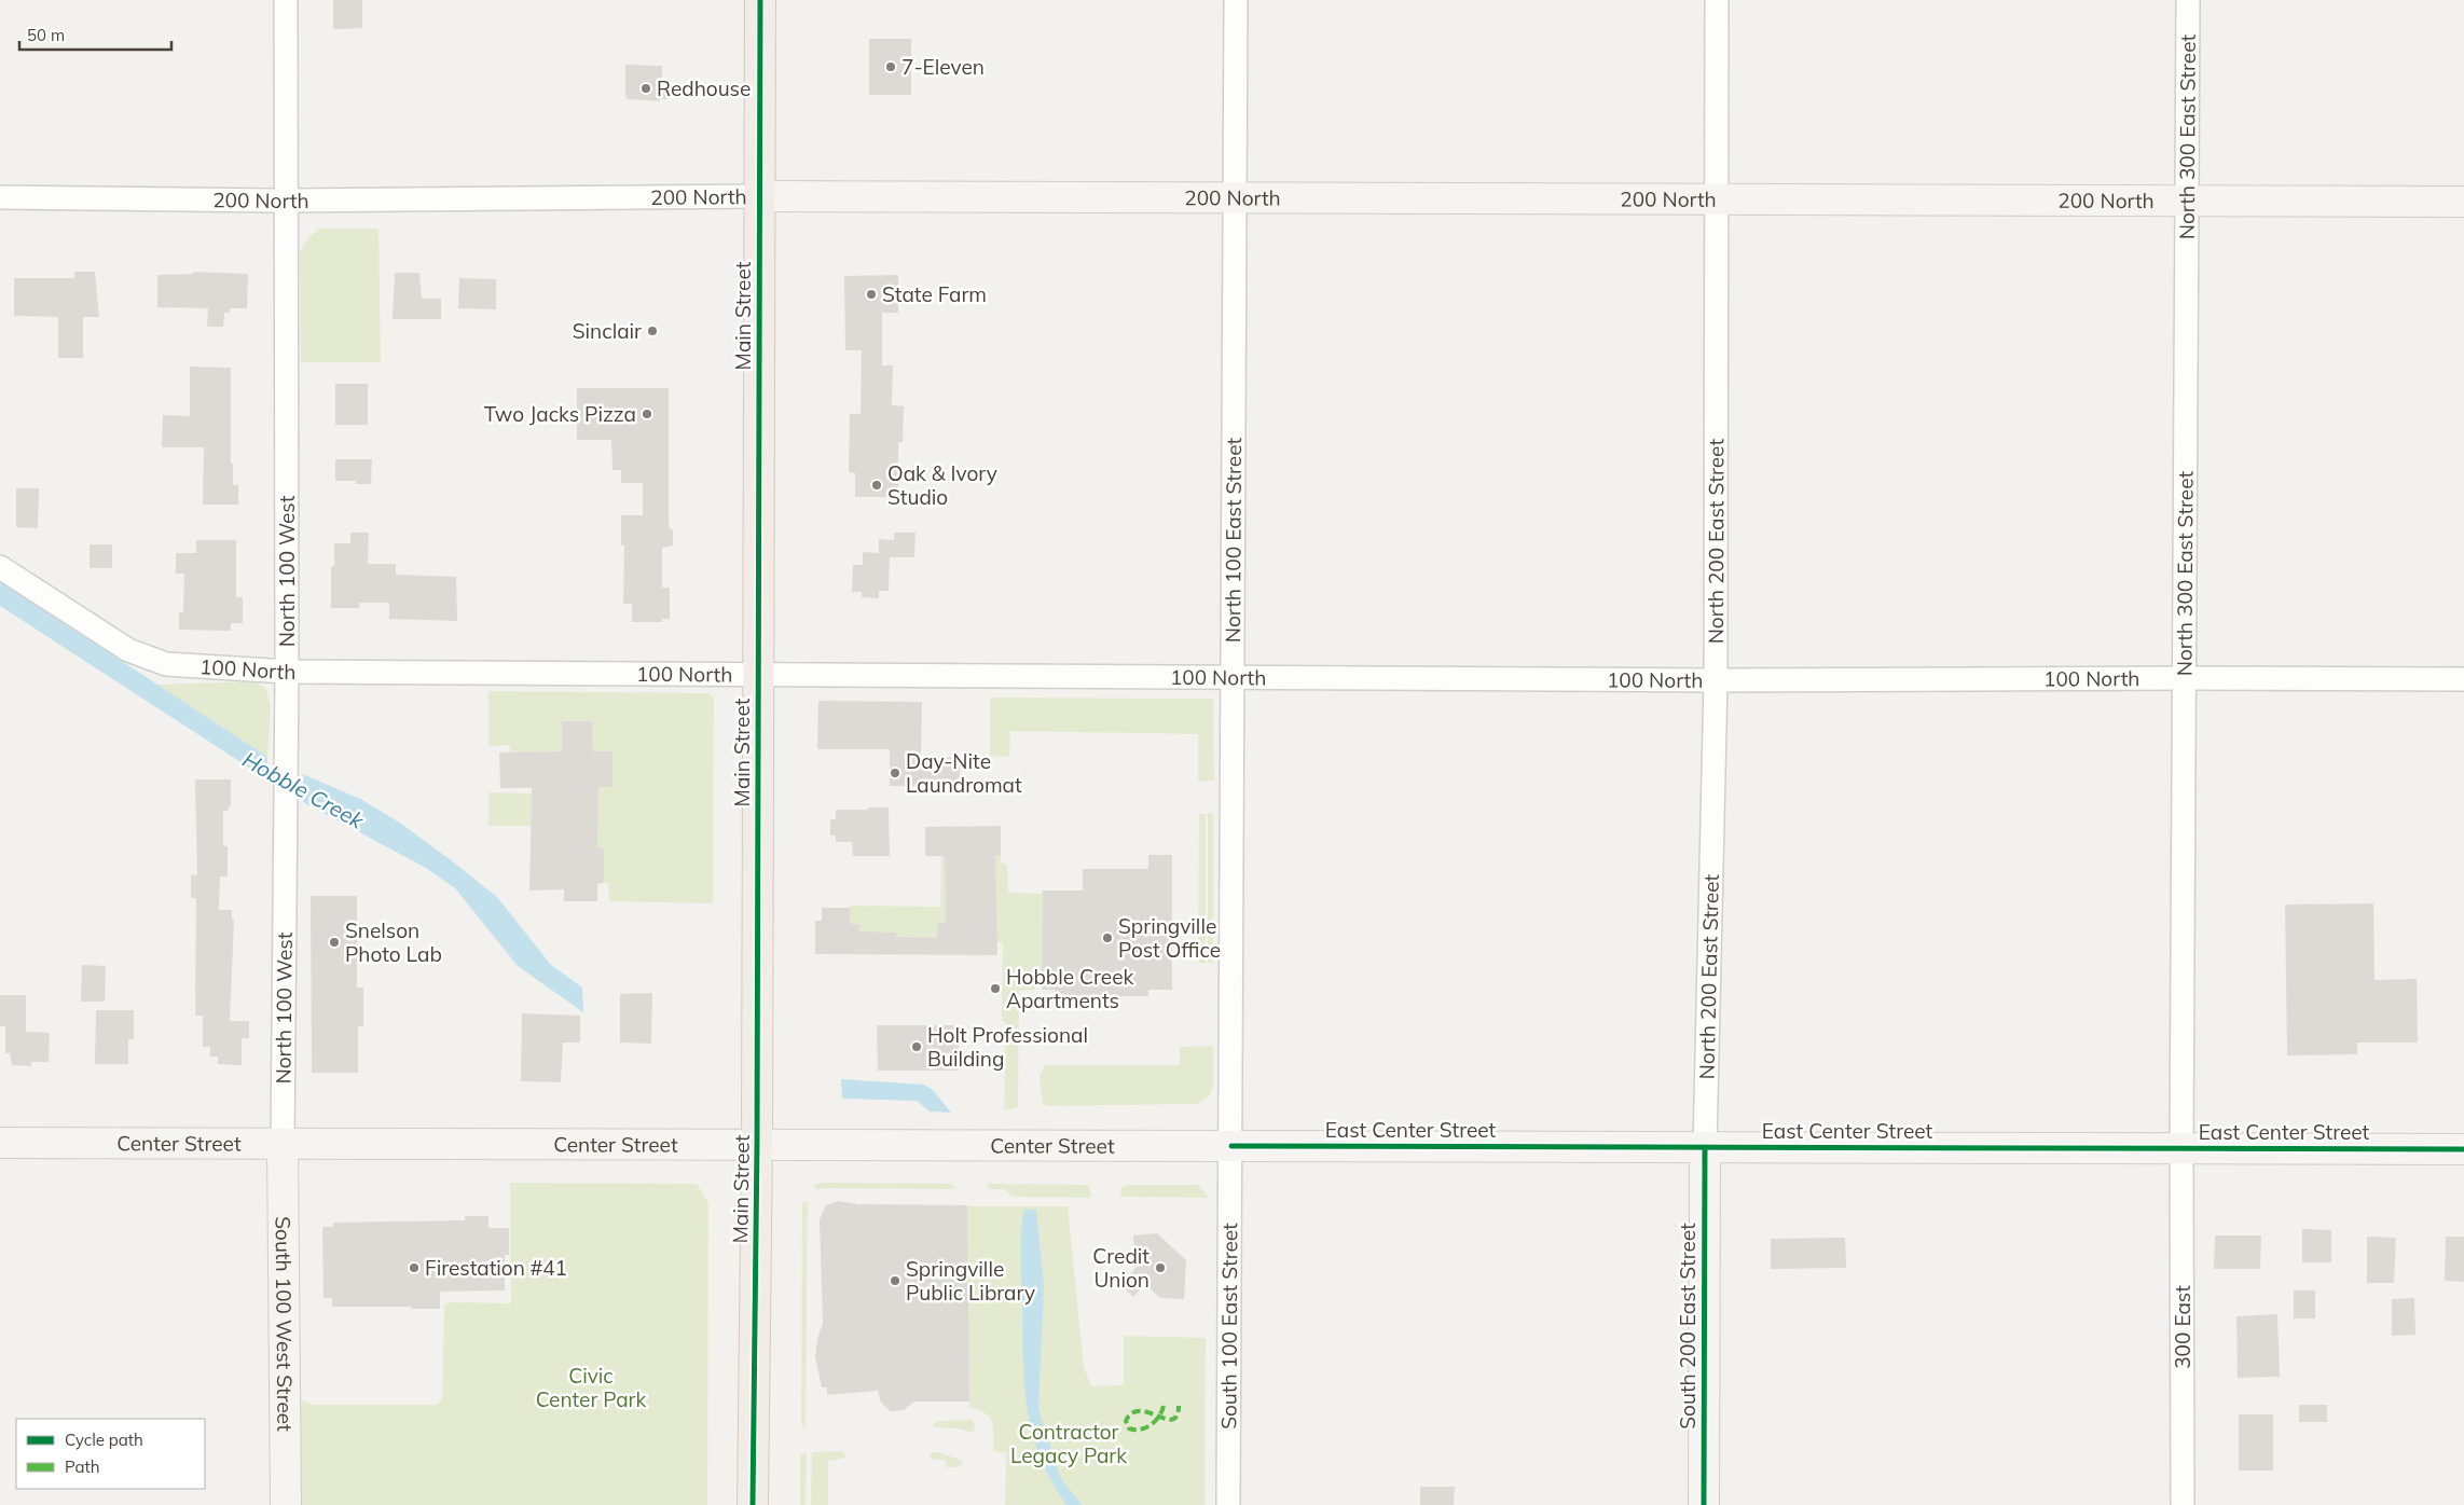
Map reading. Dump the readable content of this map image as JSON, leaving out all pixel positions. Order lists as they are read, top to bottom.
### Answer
{
  "streets": {
    "main road": ["Main Street"],
    "street": [
      "North 300 East Street",
      "200 North",
      "North 100 East Street",
      "North 200 East Street",
      "North 100 West",
      "100 North",
      "East Center Street",
      "Center Street",
      "South 100 West Street",
      "South 100 East Street",
      "South 200 East Street",
      "300 East"
    ]
  },
  "crossings": [
    ["North 300 East Street", "200 North"],
    ["North 300 East Street", "100 North"],
    ["North 300 East Street", "East Center Street"],
    ["North 300 East Street", "300 East"],
    ["200 North", "Main Street"],
    ["200 North", "North 100 East Street"],
    ["200 North", "North 200 East Street"],
    ["200 North", "North 100 West"],
    ["Main Street", "100 North"],
    ["Main Street", "Center Street"],
    ["North 100 East Street", "100 North"],
    ["North 100 East Street", "East Center Street"],
    ["North 100 East Street", "Center Street"],
    ["North 100 East Street", "South 100 East Street"],
    ["North 200 East Street", "100 North"],
    ["North 200 East Street", "East Center Street"],
    ["North 200 East Street", "South 200 East Street"],
    ["North 100 West", "100 North"],
    ["North 100 West", "Center Street"],
    ["North 100 West", "South 100 West Street"],
    ["East Center Street", "Center Street"],
    ["East Center Street", "South 100 East Street"],
    ["East Center Street", "South 200 East Street"],
    ["East Center Street", "300 East"],
    ["Center Street", "South 100 West Street"],
    ["Center Street", "South 100 East Street"]
  ],
  "water": ["Hobble Creek"],
  "parks": ["Civic Center Park", "Contractor Legacy Park"],
  "places": [
    "7-Eleven",
    "Redhouse",
    "State Farm",
    "Sinclair",
    "Two Jacks Pizza",
    "Oak & Ivory Studio",
    "Day-Nite Laundromat",
    "Springville Post Office",
    "Snelson Photo Lab",
    "Hobble Creek Apartments",
    "Holt Professional Building",
    "Firestation #41",
    "Credit Union",
    "Springville Public Library"
  ],
  "legend": ["Cycle path", "Path"],
  "scale_bar": "50 m"
}
